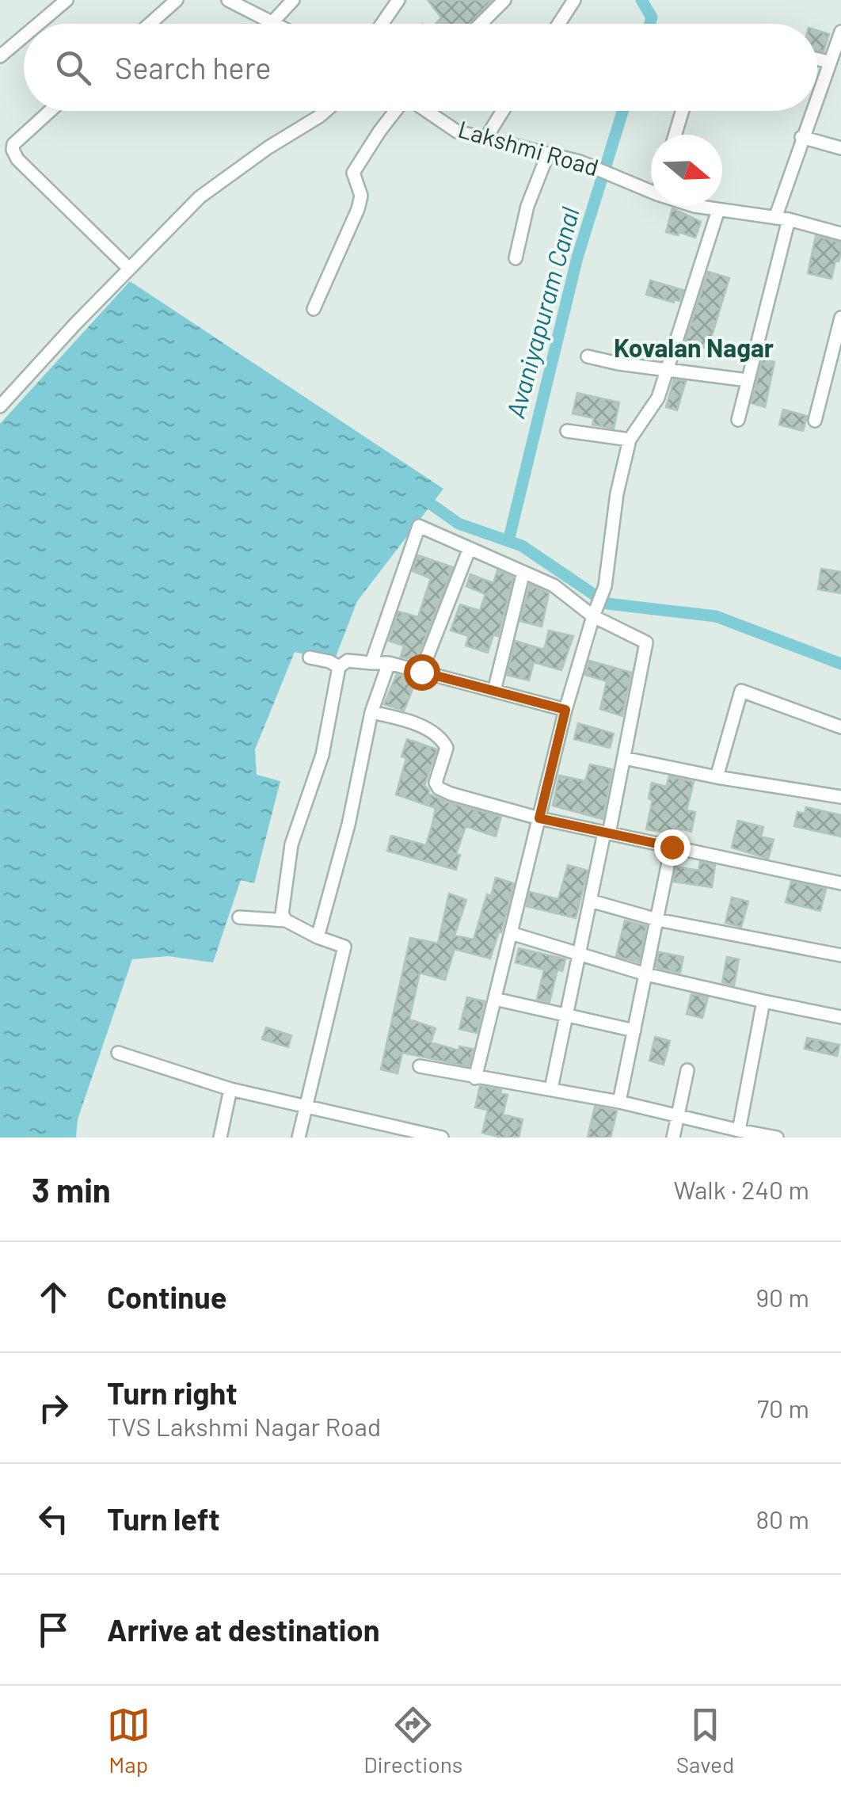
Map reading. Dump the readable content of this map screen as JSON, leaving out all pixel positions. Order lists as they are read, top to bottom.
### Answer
{
  "streets": {
    "street": ["Lakshmi Road"]
  },
  "districts": ["Kovalan Nagar"],
  "water": ["Avaniyapuram Canal"],
  "north": "right",
  "page": {
    "search": "Search here",
    "heading": ["3 min", "Walk · 240 m"],
    "list": [
      ["Continue", "90 m"],
      ["Turn right", "TVS Lakshmi Nagar Road", "70 m"],
      ["Turn left", "80 m"],
      "Arrive at destination"
    ],
    "nav": ["Map", "Directions", "Saved"]
  }
}
